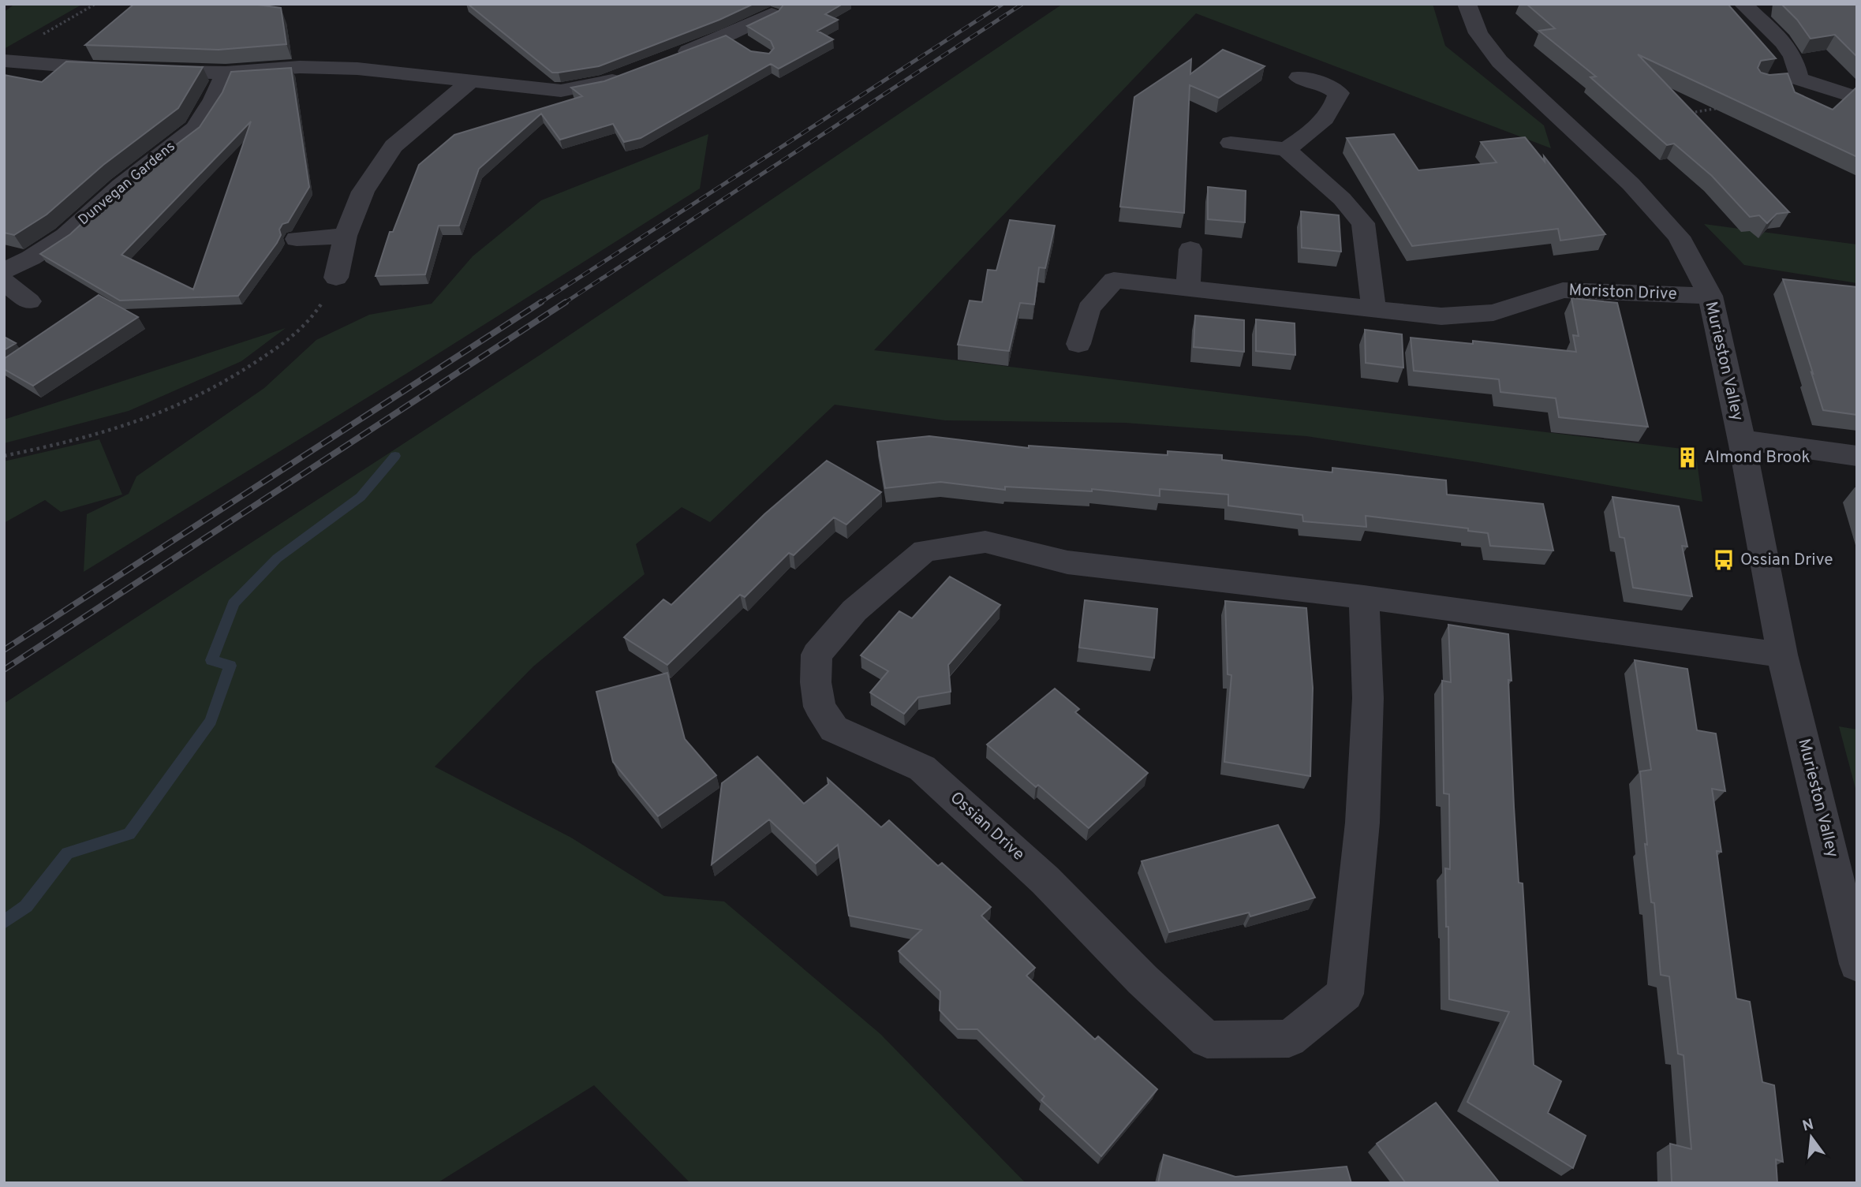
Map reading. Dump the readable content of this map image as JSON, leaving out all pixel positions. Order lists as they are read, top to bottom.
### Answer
{
  "streets": {
    "street": [
      "Dunvegan Gardens",
      "Moriston Drive",
      "Murieston Valley",
      "Ossian Drive"
    ]
  },
  "crossings": [
    ["Moriston Drive", "Murieston Valley"],
    ["Murieston Valley", "Ossian Drive"]
  ],
  "places": {
    "building": ["Almond Brook"],
    "bus stop": ["Ossian Drive"]
  },
  "north": "top"
}
